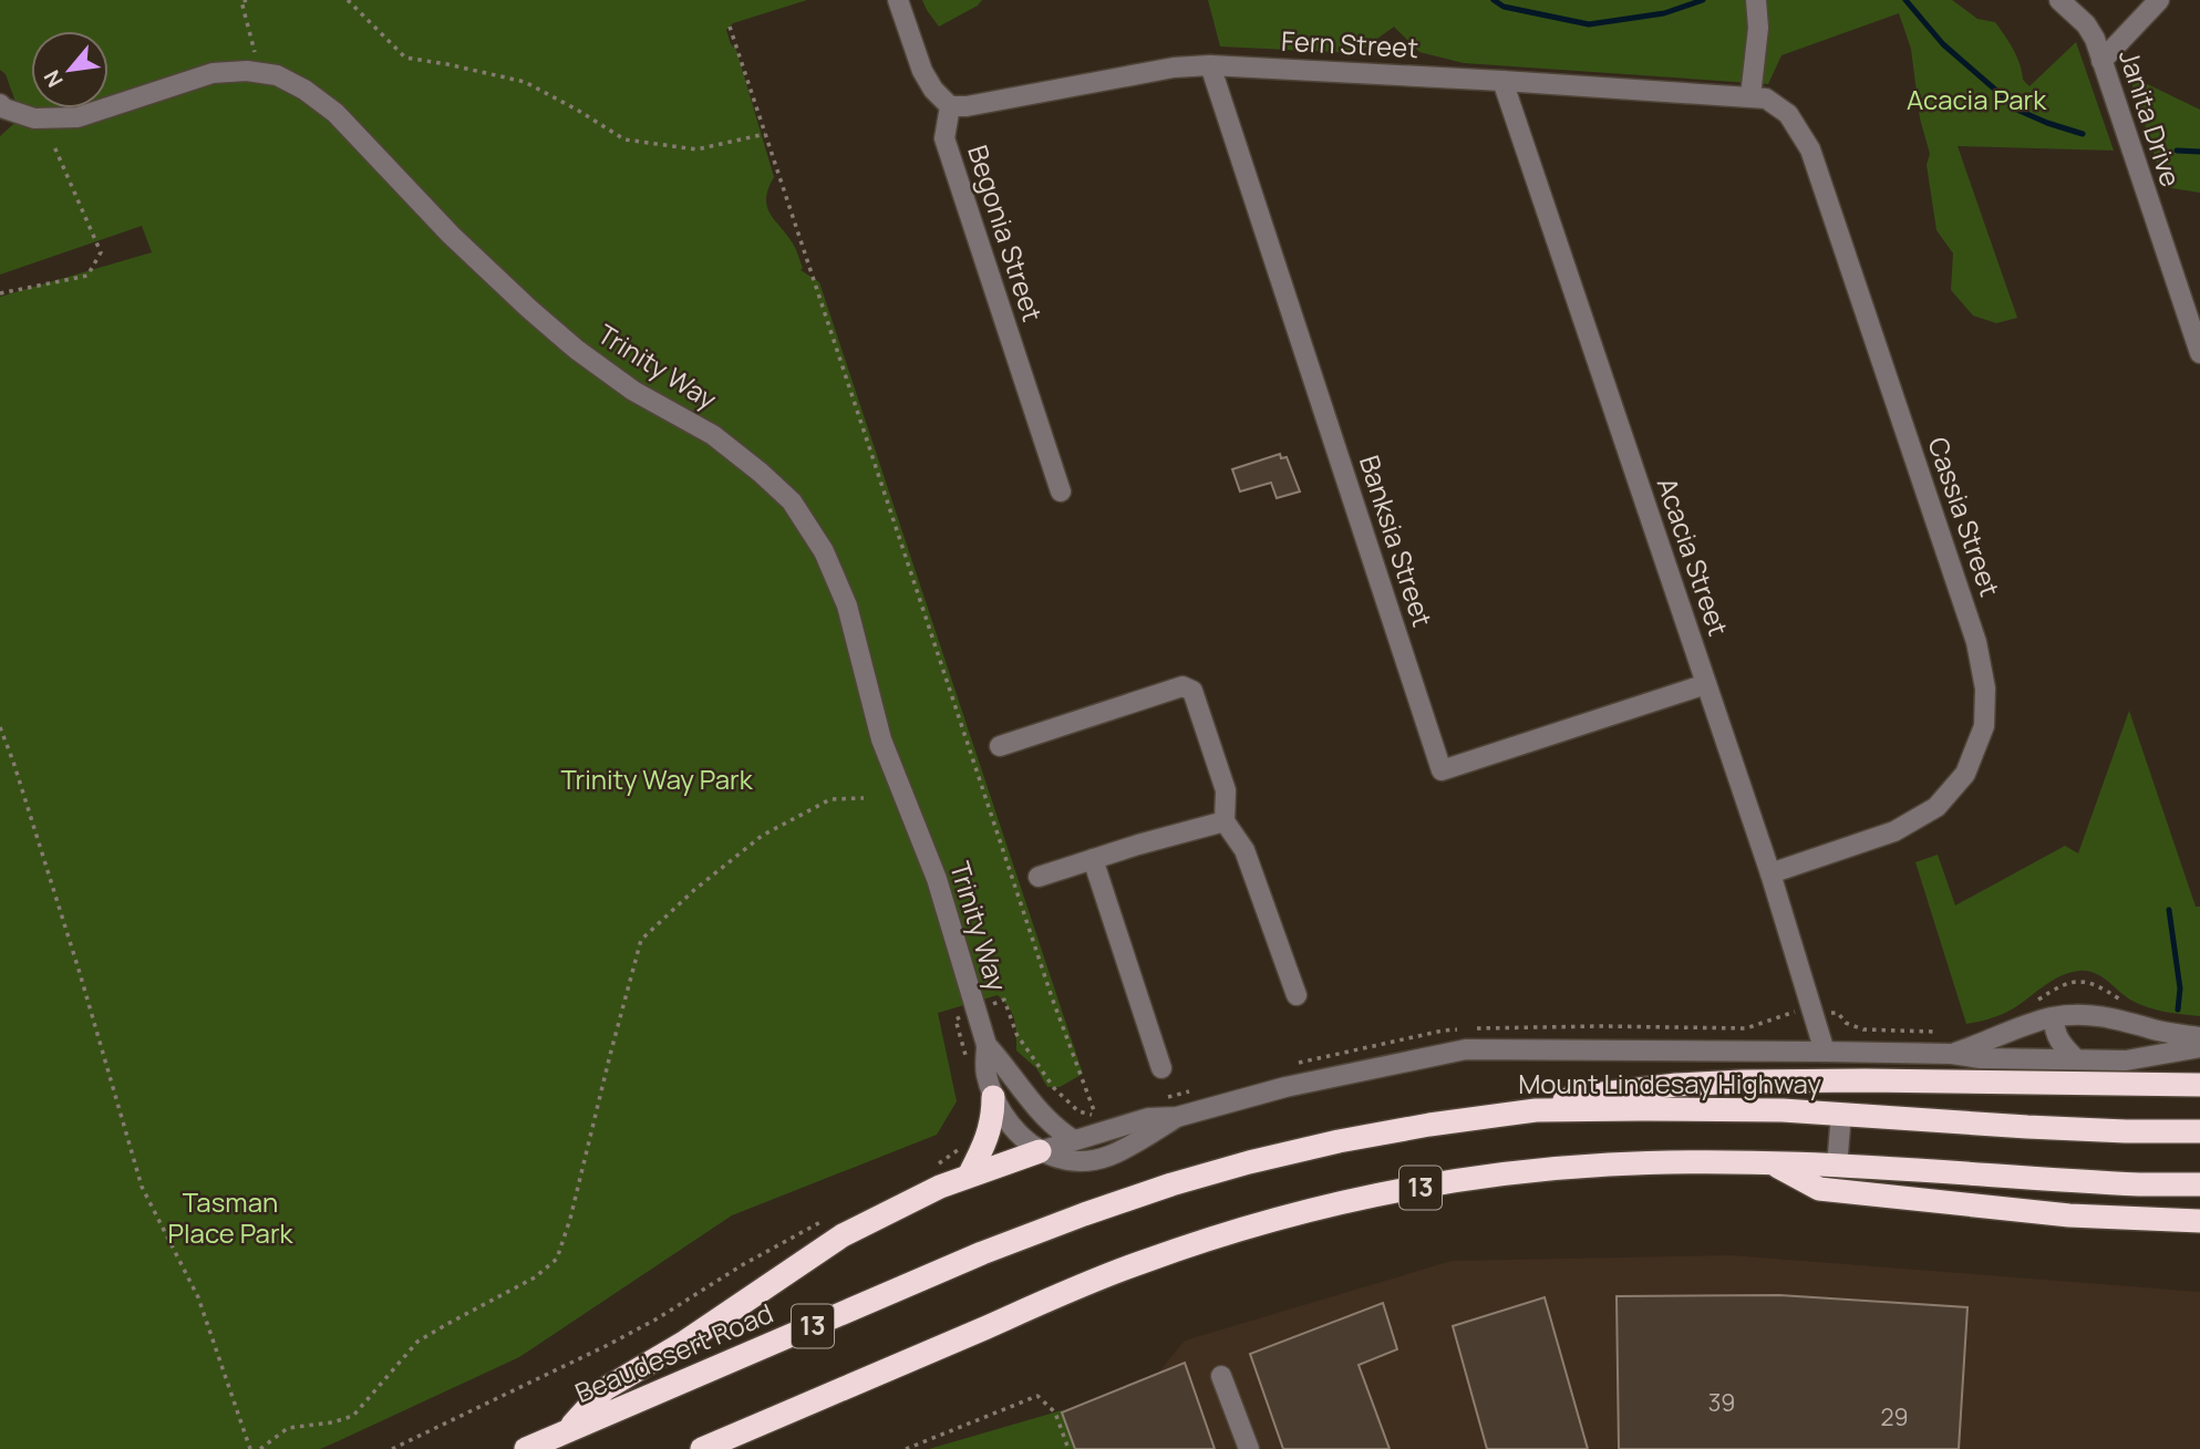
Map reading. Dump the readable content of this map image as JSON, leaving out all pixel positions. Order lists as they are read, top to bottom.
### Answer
{
  "streets": {
    "highway": ["Mount Lindesay Highway", "13", "Beaudesert Road"],
    "street": [
      "Fern Street",
      "Janita Drive",
      "Begonia Street",
      "Trinity Way",
      "Cassia Street",
      "Banksia Street",
      "Acacia Street"
    ]
  },
  "crossings": [
    ["Fern Street", "Begonia Street"],
    ["Fern Street", "Cassia Street"],
    ["Fern Street", "Banksia Street"],
    ["Fern Street", "Acacia Street"],
    ["Trinity Way", "Mount Lindesay Highway"],
    ["Cassia Street", "Acacia Street"],
    ["Banksia Street", "Acacia Street"],
    ["Acacia Street", "Mount Lindesay Highway"],
    ["Mount Lindesay Highway", "Beaudesert Road"]
  ],
  "parks": ["Acacia Park", "Trinity Way Park", "Tasman Place Park"],
  "house_numbers": ["39", "29"],
  "north": "bottom left"
}
